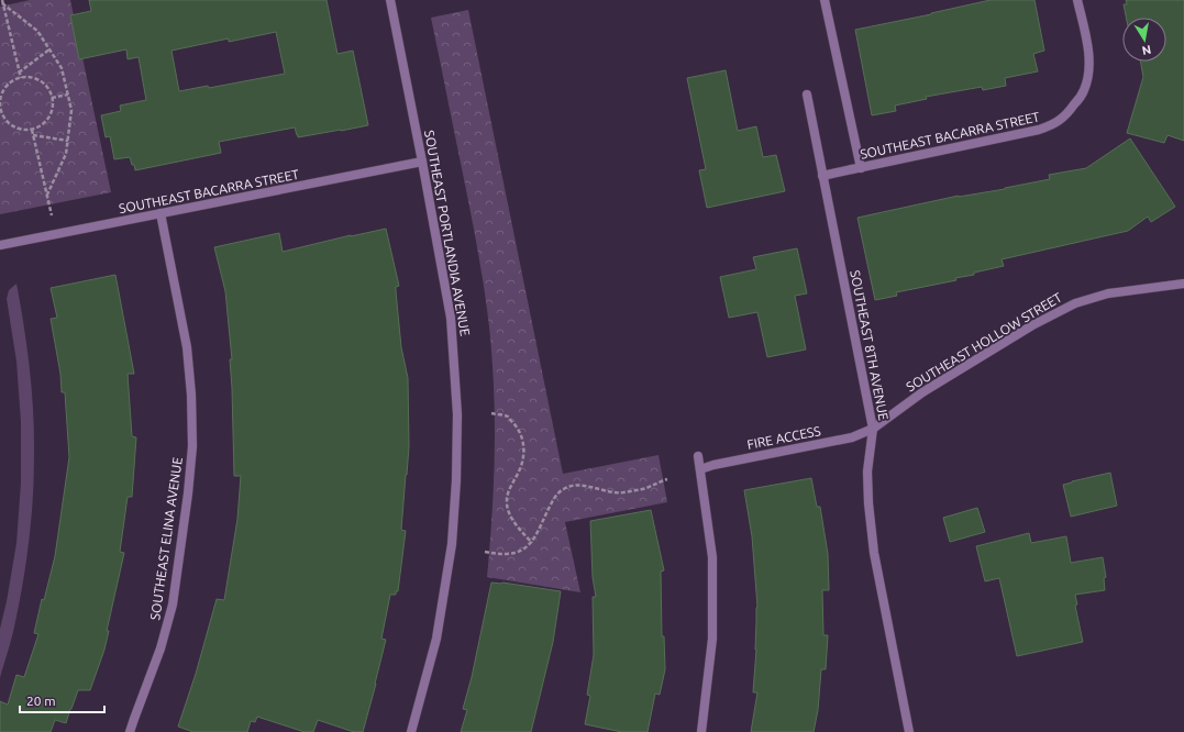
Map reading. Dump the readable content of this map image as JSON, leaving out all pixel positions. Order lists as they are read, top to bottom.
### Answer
{
  "streets": {
    "street": [
      "SOUTHEAST BACARRA STREET",
      "SOUTHEAST PORTLANDIA AVENUE",
      "SOUTHEAST HOLLOW STREET",
      "SOUTHEAST 8TH AVENUE",
      "FIRE ACCESS",
      "SOUTHEAST ELINA AVENUE"
    ]
  },
  "crossings": [
    ["SOUTHEAST BACARRA STREET", "SOUTHEAST PORTLANDIA AVENUE"],
    ["SOUTHEAST BACARRA STREET", "SOUTHEAST 8TH AVENUE"],
    ["SOUTHEAST BACARRA STREET", "SOUTHEAST ELINA AVENUE"],
    ["SOUTHEAST HOLLOW STREET", "SOUTHEAST 8TH AVENUE"],
    ["SOUTHEAST HOLLOW STREET", "FIRE ACCESS"],
    ["SOUTHEAST 8TH AVENUE", "FIRE ACCESS"]
  ],
  "scale_bar": "20 m",
  "north": "bottom"
}
